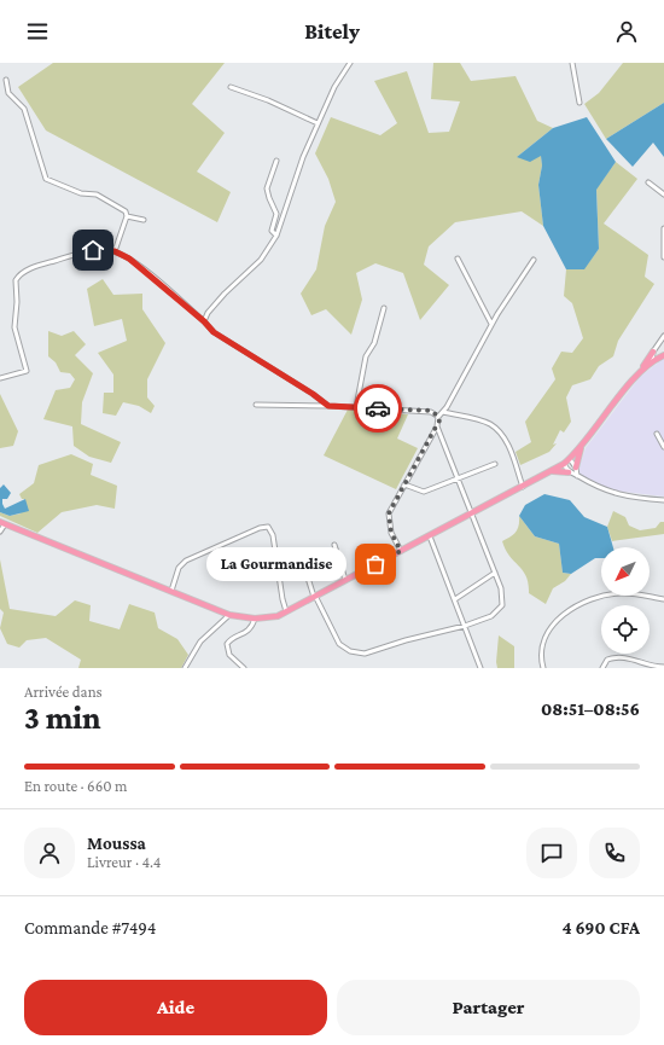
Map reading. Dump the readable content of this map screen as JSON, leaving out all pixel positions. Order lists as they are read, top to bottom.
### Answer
{
  "places": ["La Gourmandise"],
  "north": "bottom left",
  "page": {
    "header": "Bitely",
    "bubble": "La Gourmandise",
    "heading": ["3 min", "Arrivée dans", "08:51–08:56"],
    "panel": [
      "Moussa",
      "Livreur · 4.4",
      "Commande #7494",
      "4 690 CFA"
    ],
    "bar": "En route · 660 m",
    "buttons": ["Aide", "Partager"]
  }
}
